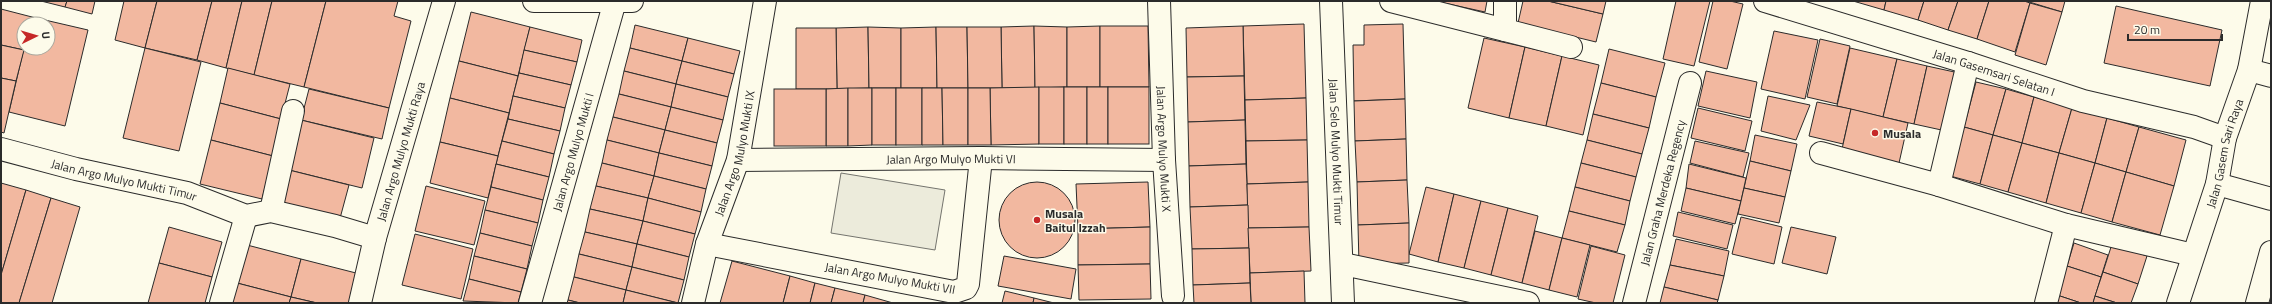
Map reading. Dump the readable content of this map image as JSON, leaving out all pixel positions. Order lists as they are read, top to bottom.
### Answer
{
  "streets": {
    "street": [
      "Jalan Gasemsari Selatan I",
      "Jalan Argo Mulyo Mukti X",
      "Jalan Argo Mulyo Mukti Raya",
      "Jalan Argo Mulyo Mukti I",
      "Jalan Selo Mulyo Mukti Timur",
      "Jalan Argo Mulyo Mukti IX",
      "Jalan Gasem Sari Raya",
      "Jalan Argo Mulyo Mukti VI",
      "Jalan Argo Mulyo Mukti Timur",
      "Jalan Graha Merdeka Regency",
      "Jalan Argo Mulyo Mukti VII"
    ]
  },
  "crossings": [
    ["Jalan Gasemsari Selatan I", "Jalan Gasem Sari Raya"],
    ["Jalan Argo Mulyo Mukti X", "Jalan Argo Mulyo Mukti VI"],
    ["Jalan Argo Mulyo Mukti IX", "Jalan Argo Mulyo Mukti VI"],
    ["Jalan Argo Mulyo Mukti IX", "Jalan Argo Mulyo Mukti VII"],
    ["Jalan Argo Mulyo Mukti VI", "Jalan Argo Mulyo Mukti VII"]
  ],
  "places": ["Musala", "Musala Baitul Izzah"],
  "scale_bar": "20 m",
  "north": "right"
}
